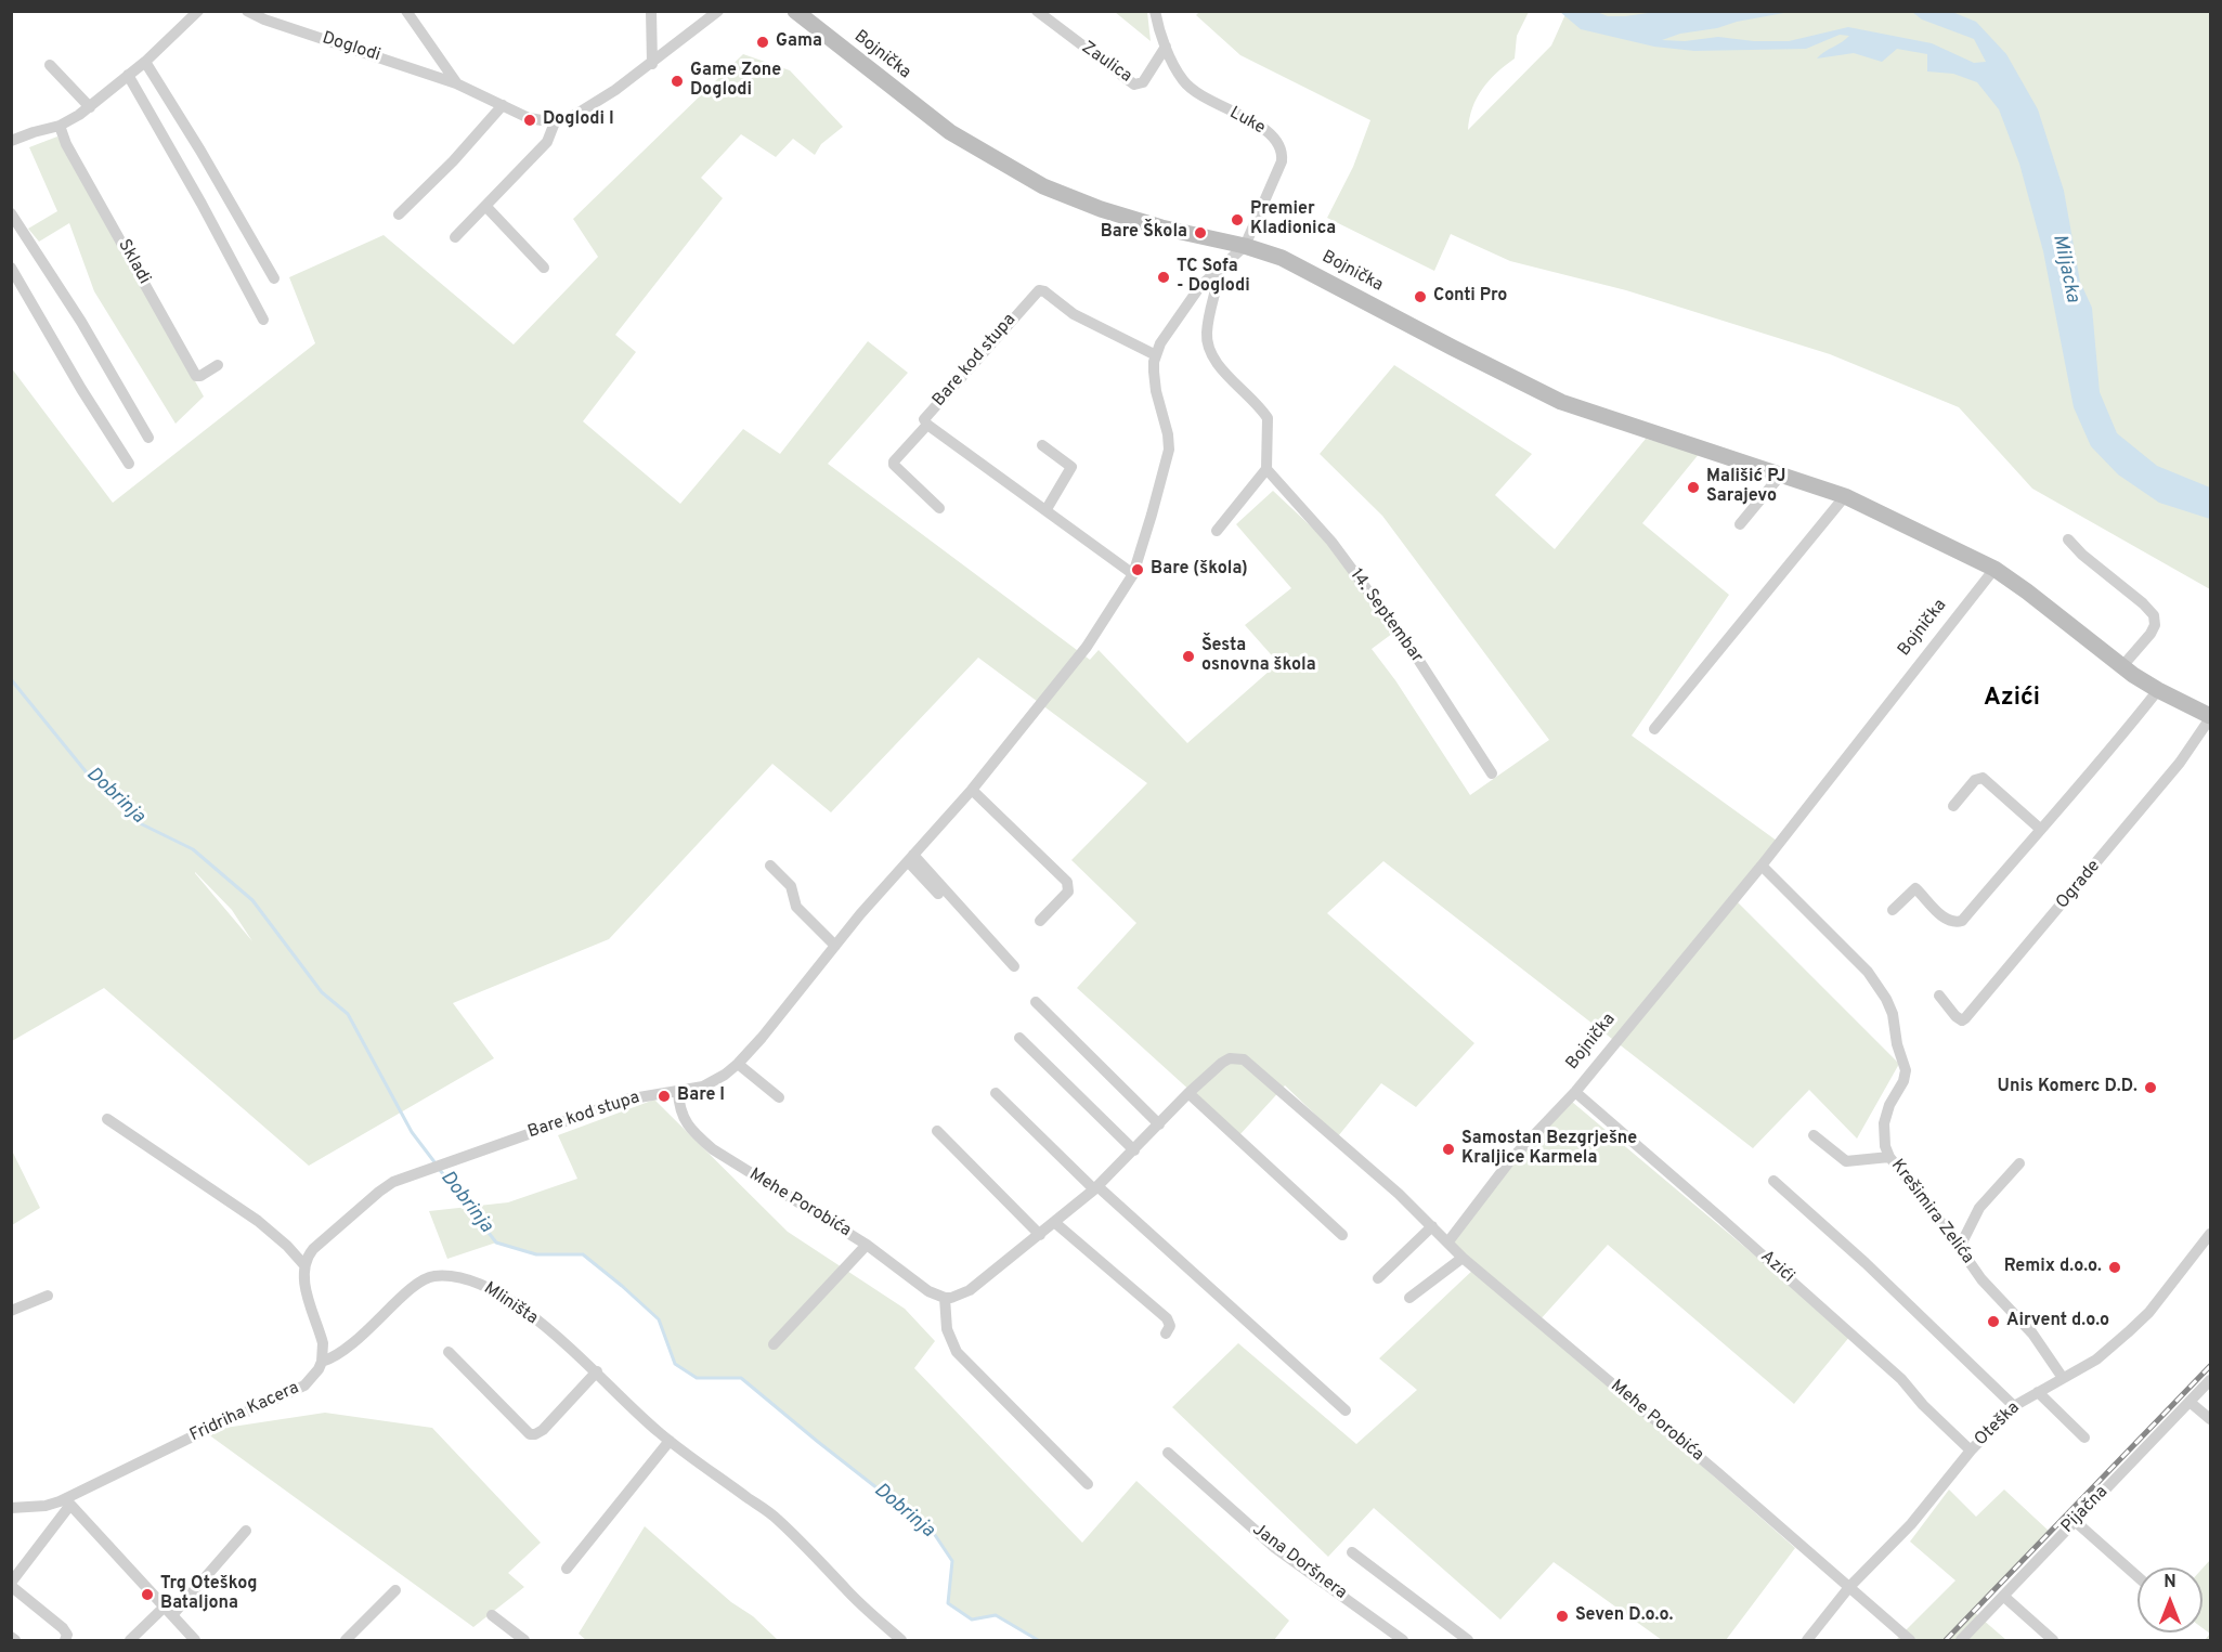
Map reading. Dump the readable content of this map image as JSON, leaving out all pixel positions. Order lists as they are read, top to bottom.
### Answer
{
  "streets": {
    "main road": ["Bojnička"],
    "street": [
      "Doglodi",
      "Zaulica",
      "Luke",
      "Skladi",
      "Bare kod stupa",
      "14. Septembar",
      "Ograde",
      "Mehe Porobića",
      "Krešimira Zelića",
      "Azići",
      "Mliništa",
      "Fridriha Kacera",
      "Oteška",
      "Pijačna",
      "Jana Doršnera"
    ]
  },
  "crossings": [
    ["Bojnička", "Luke"],
    ["Bojnička", "Bare kod stupa"],
    ["Bojnička", "Ograde"],
    ["Bojnička", "Mehe Porobića"],
    ["Bojnička", "Krešimira Zelića"],
    ["Bojnička", "Azići"],
    ["Zaulica", "Luke"],
    ["Luke", "Bare kod stupa"],
    ["Bare kod stupa", "Mehe Porobića"],
    ["Mehe Porobića", "Oteška"],
    ["Krešimira Zelića", "Oteška"],
    ["Azići", "Oteška"],
    ["Mliništa", "Fridriha Kacera"]
  ],
  "districts": ["Azići"],
  "water": ["Miljacka", "Dobrinja"],
  "places": [
    "Gama",
    "Game Zone Doglodi",
    "Doglodi I",
    "Premier Kladionica",
    "Bare Škola",
    "TC Sofa - Doglodi",
    "Conti Pro",
    "Mališić PJ Sarajevo",
    "Bare (škola)",
    "Šesta osnovna škola",
    "Unis Komerc D.D.",
    "Bare I",
    "Samostan Bezgrješne Kraljice Karmela",
    "Remix d.o.o.",
    "Airvent d.o.o",
    "Trg Oteškog Bataljona",
    "Seven D.o.o."
  ],
  "north": "top"
}
